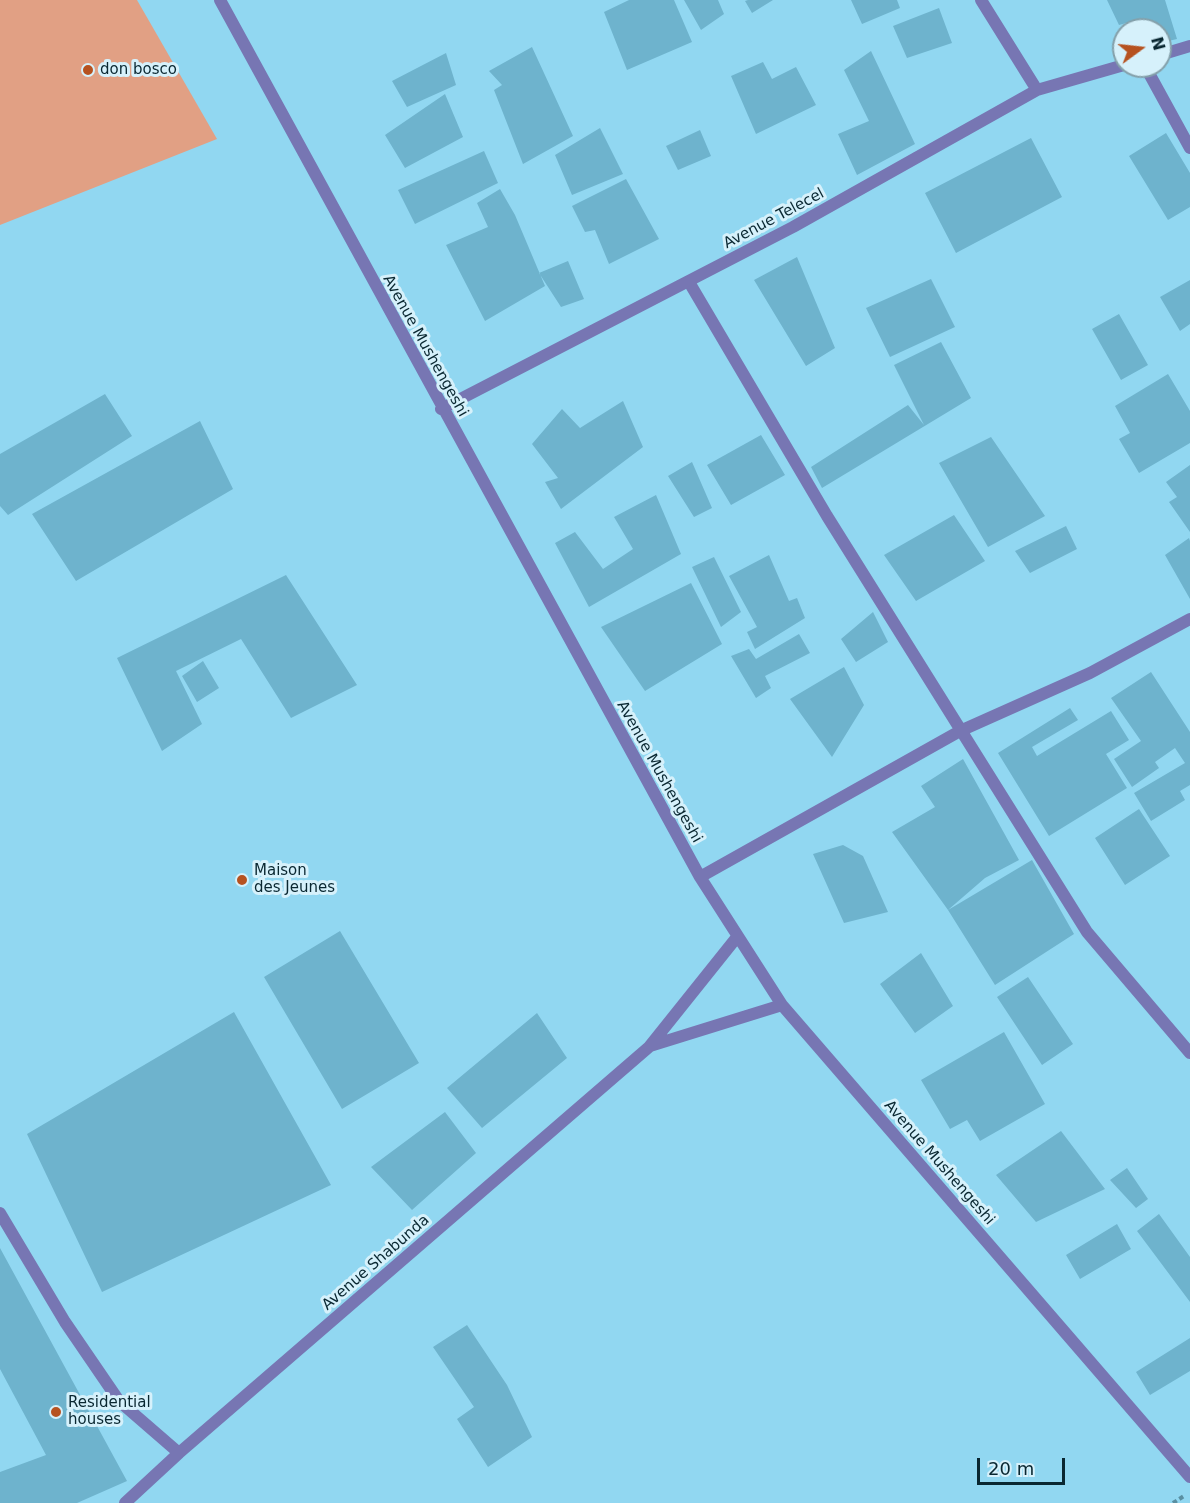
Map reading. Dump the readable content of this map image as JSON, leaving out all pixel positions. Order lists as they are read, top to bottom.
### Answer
{
  "streets": {
    "street": ["Avenue Telecel", "Avenue Mushengeshi", "Avenue Shabunda"]
  },
  "crossings": [
    ["Avenue Telecel", "Avenue Mushengeshi"]
  ],
  "places": ["don bosco", "Maison des Jeunes", "Residential houses"],
  "scale_bar": "20 m",
  "north": "right"
}
